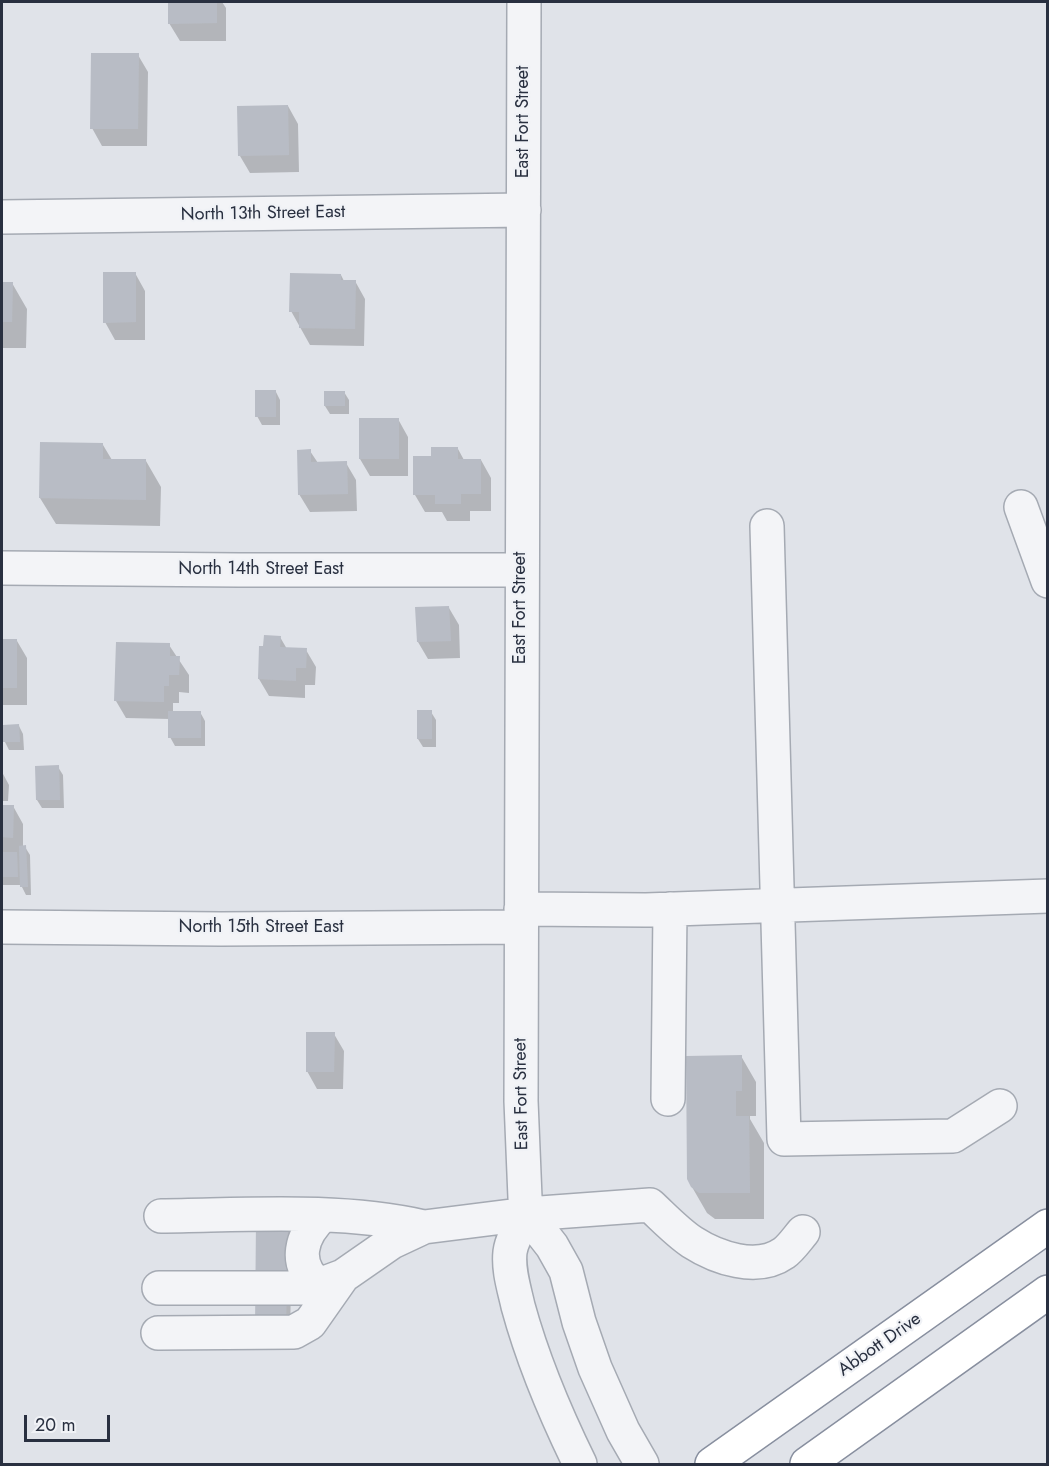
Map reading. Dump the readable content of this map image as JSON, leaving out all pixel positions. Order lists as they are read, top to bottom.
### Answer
{
  "streets": {
    "highway": ["Abbott Drive"],
    "street": [
      "East Fort Street",
      "North 13th Street East",
      "North 14th Street East",
      "North 15th Street East"
    ]
  },
  "crossings": [
    ["East Fort Street", "North 13th Street East"],
    ["East Fort Street", "North 14th Street East"],
    ["East Fort Street", "North 15th Street East"]
  ],
  "scale_bar": "20 m"
}
